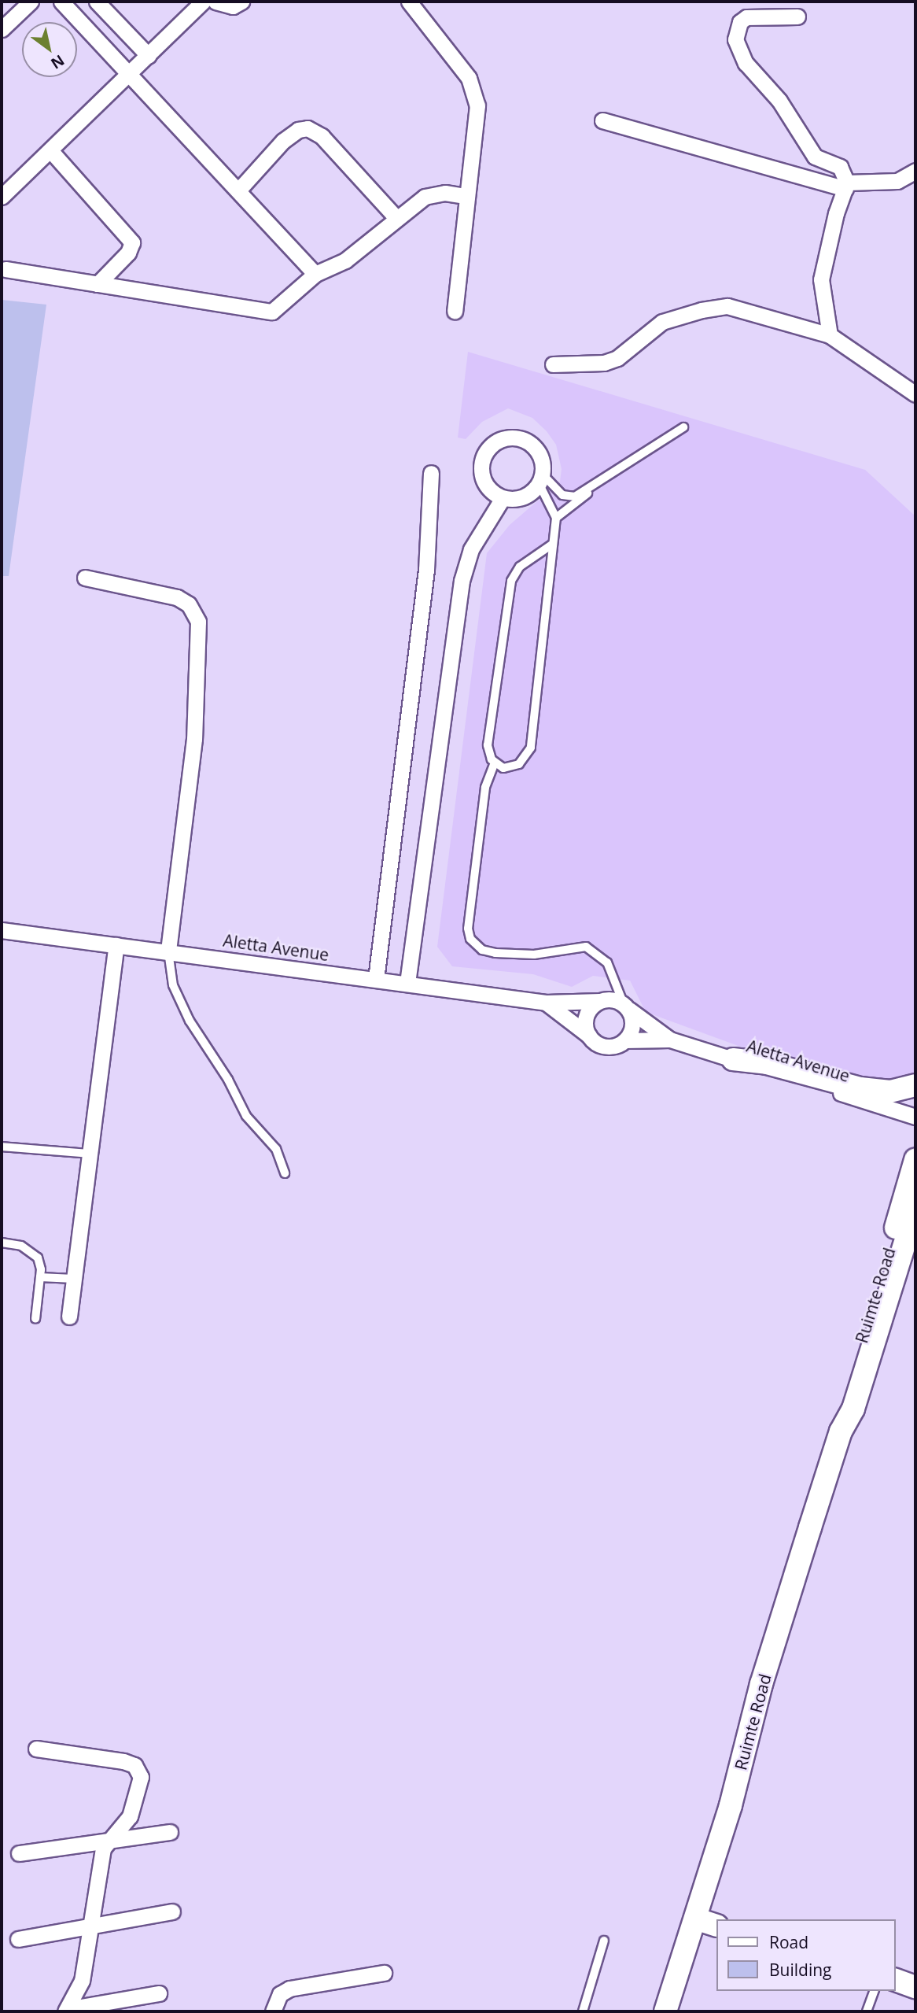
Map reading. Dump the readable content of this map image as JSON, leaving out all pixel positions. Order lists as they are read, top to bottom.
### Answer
{
  "streets": {
    "main road": ["Ruimte Road"],
    "street": ["Aletta Avenue"]
  },
  "legend": ["Road", "Building"],
  "north": "bottom right"
}
